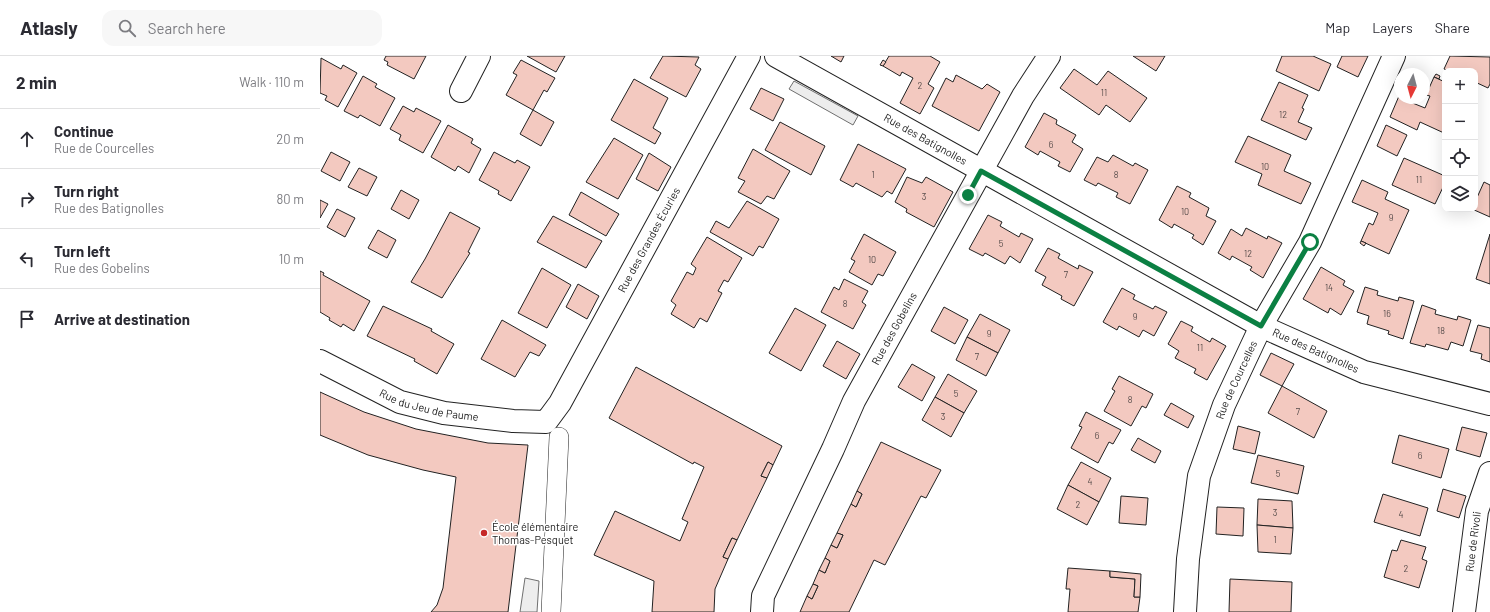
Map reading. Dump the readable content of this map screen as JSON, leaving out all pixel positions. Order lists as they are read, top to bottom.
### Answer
{
  "streets": {
    "street": [
      "Rue des Batignolles",
      "Rue des Grandes Écuries",
      "Rue des Gobelins",
      "Rue de Courcelles",
      "Rue du Jeu de Paume",
      "Rue de Rivoli"
    ]
  },
  "crossings": [
    ["Rue des Batignolles", "Rue des Gobelins"],
    ["Rue des Batignolles", "Rue de Courcelles"],
    ["Rue des Grandes Écuries", "Rue du Jeu de Paume"]
  ],
  "places": ["École élémentaire Thomas-Pesquet"],
  "house_numbers": [
    "2",
    "11",
    "12",
    "6",
    "10",
    "1",
    "8",
    "11",
    "3",
    "10",
    "9",
    "5",
    "12",
    "10",
    "7",
    "14",
    "8",
    "16",
    "9",
    "18",
    "9",
    "11",
    "7",
    "5",
    "8",
    "7",
    "3",
    "6",
    "6",
    "5",
    "4",
    "2",
    "3",
    "4",
    "1",
    "2"
  ],
  "north": "bottom",
  "page": {
    "header": "Atlasly",
    "search": "Search here",
    "nav": ["Map", "Layers", "Share"],
    "heading": ["2 min", "Walk · 110 m"],
    "map_buttons": ["+", "−"],
    "list": [
      ["Continue", "Rue de Courcelles", "20 m"],
      ["Turn right", "Rue des Batignolles", "80 m"],
      ["Turn left", "Rue des Gobelins", "10 m"],
      "Arrive at destination"
    ]
  }
}
